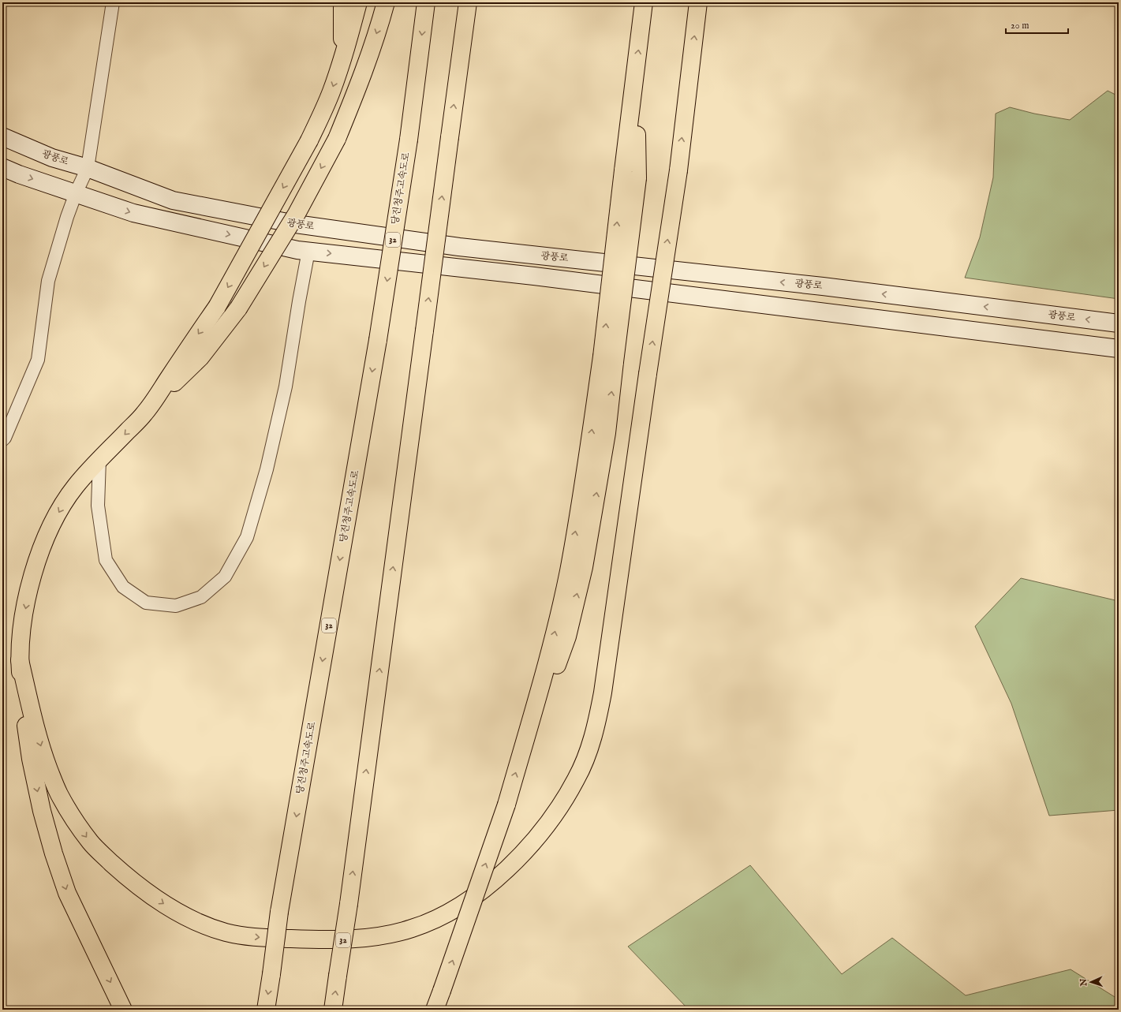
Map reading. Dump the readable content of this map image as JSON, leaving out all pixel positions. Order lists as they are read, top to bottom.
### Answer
{
  "streets": {
    "highway": ["당진청주고속도로", "32"],
    "main road": ["광풍로"]
  },
  "scale_bar": "20 m",
  "north": "left"
}
